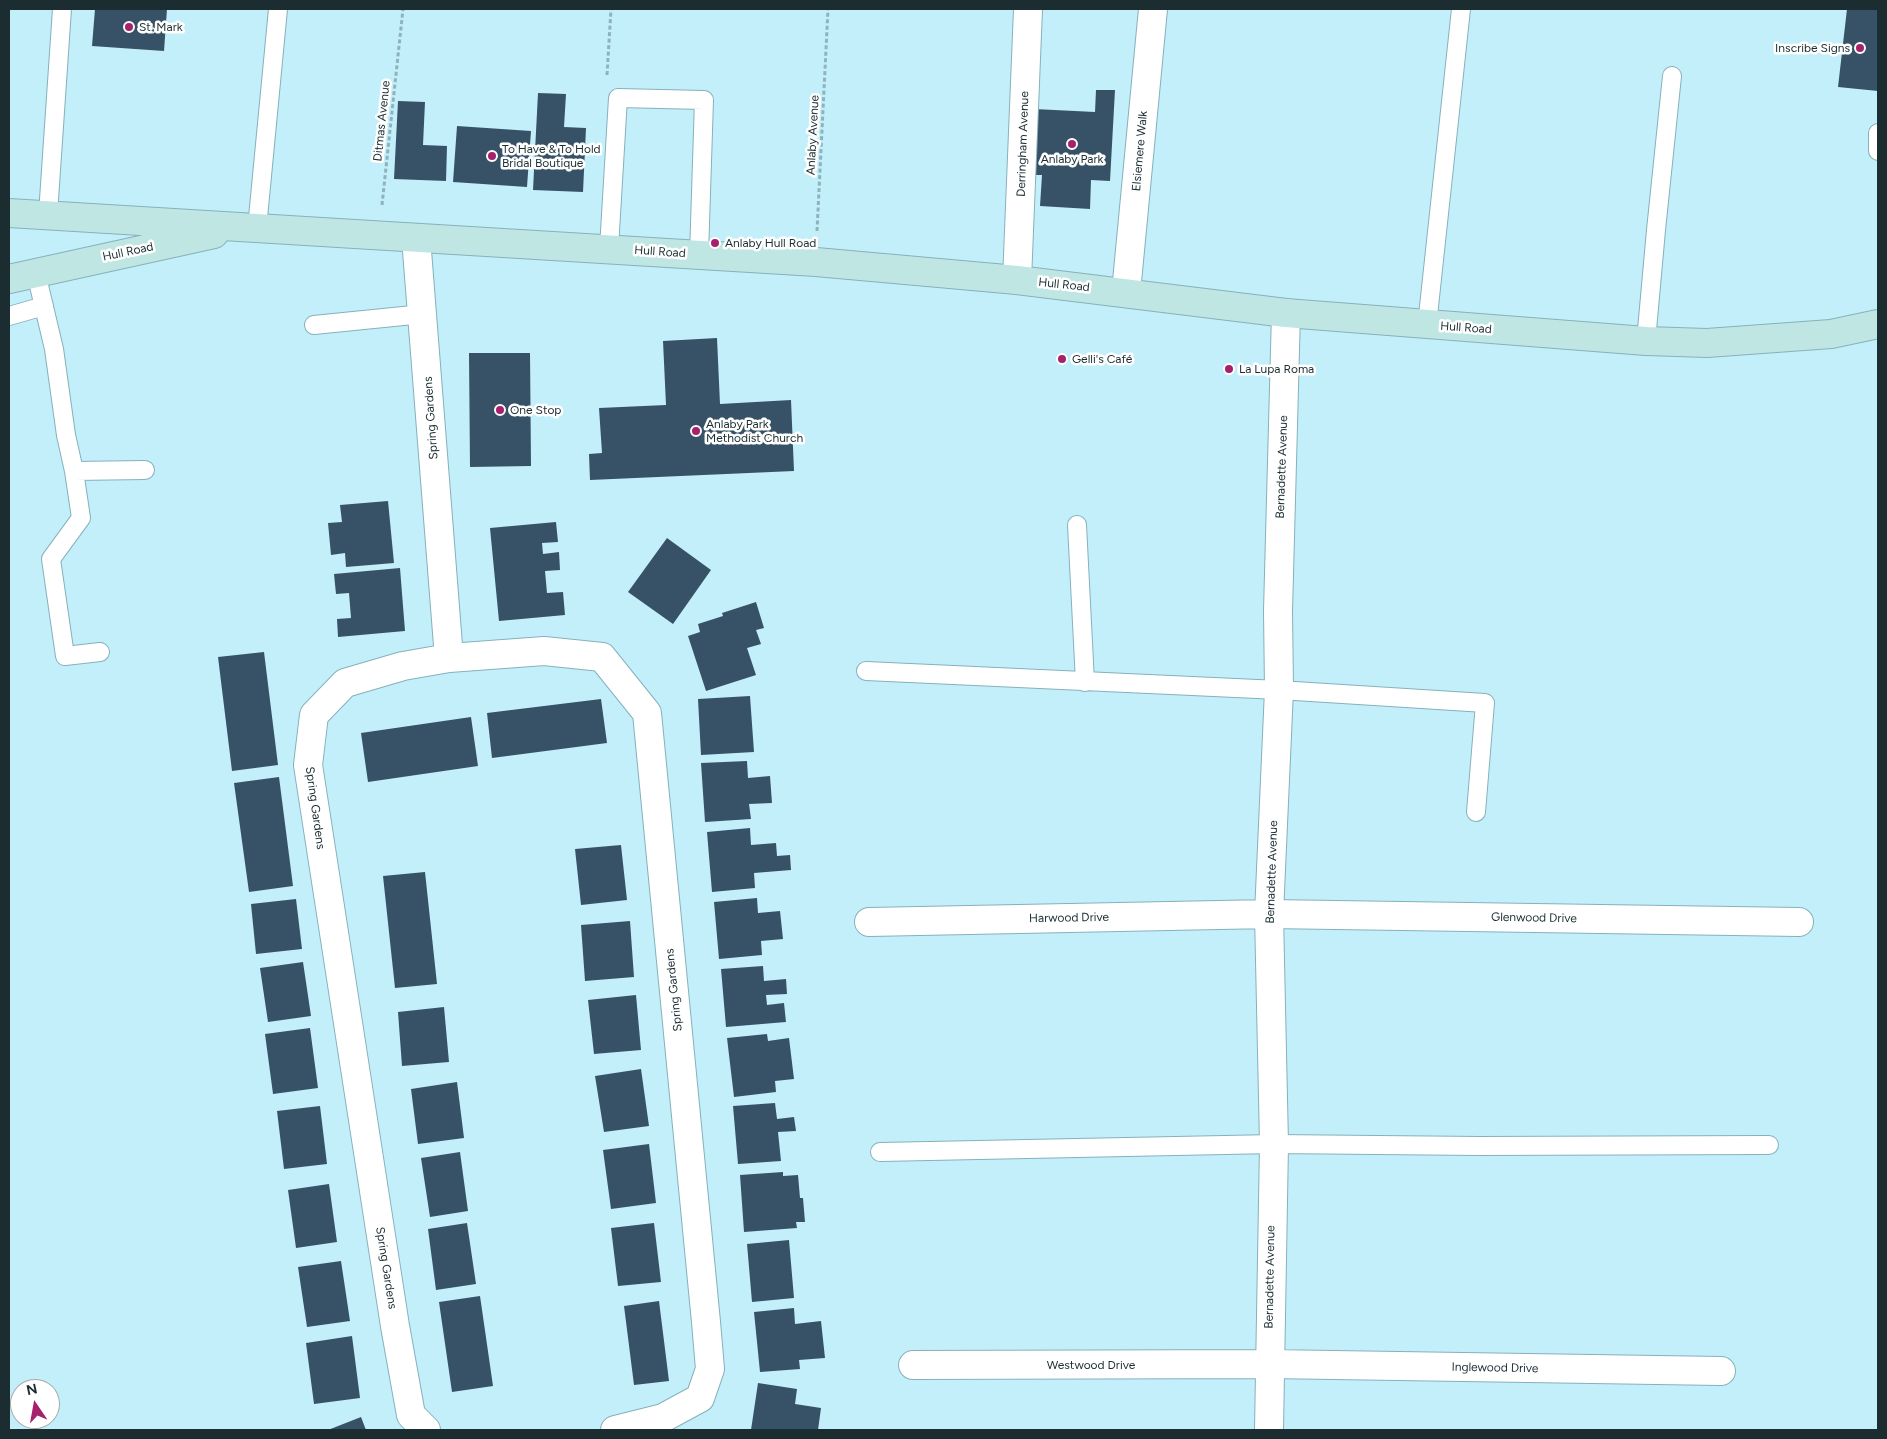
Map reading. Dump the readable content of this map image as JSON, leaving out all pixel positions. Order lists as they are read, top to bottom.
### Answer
{
  "streets": {
    "main road": ["Hull Road"],
    "street": [
      "Derringham Avenue",
      "Elsiemere Walk",
      "Spring Gardens",
      "Bernadette Avenue",
      "Harwood Drive",
      "Glenwood Drive",
      "Westwood Drive",
      "Inglewood Drive"
    ],
    "path": ["Ditmas Avenue", "Anlaby Avenue"]
  },
  "crossings": [
    ["Ditmas Avenue", "Hull Road"],
    ["Anlaby Avenue", "Hull Road"],
    ["Derringham Avenue", "Hull Road"],
    ["Elsiemere Walk", "Hull Road"],
    ["Hull Road", "Spring Gardens"],
    ["Hull Road", "Bernadette Avenue"],
    ["Bernadette Avenue", "Harwood Drive"],
    ["Bernadette Avenue", "Glenwood Drive"],
    ["Bernadette Avenue", "Westwood Drive"],
    ["Bernadette Avenue", "Inglewood Drive"],
    ["Harwood Drive", "Glenwood Drive"],
    ["Westwood Drive", "Inglewood Drive"]
  ],
  "places": [
    "St. Mark",
    "Inscribe Signs",
    "Anlaby Park",
    "To Have & To Hold Bridal Boutique",
    "Anlaby Hull Road",
    "Gelli's Café",
    "La Lupa Roma",
    "One Stop",
    "Anlaby Park Methodist Church"
  ],
  "north": "top"
}
